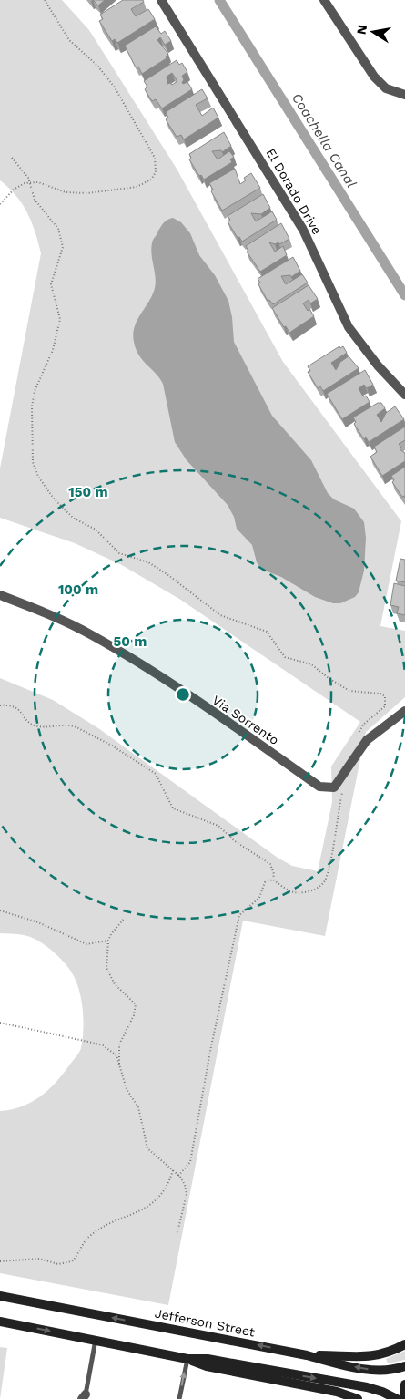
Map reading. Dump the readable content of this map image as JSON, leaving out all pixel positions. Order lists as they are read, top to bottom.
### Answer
{
  "streets": {
    "main road": ["Jefferson Street"],
    "street": ["El Dorado Drive", "Via Sorrento"]
  },
  "water": ["Coachella Canal"],
  "north": "left",
  "rings": ["150 m", "100 m", "50 m"]
}
